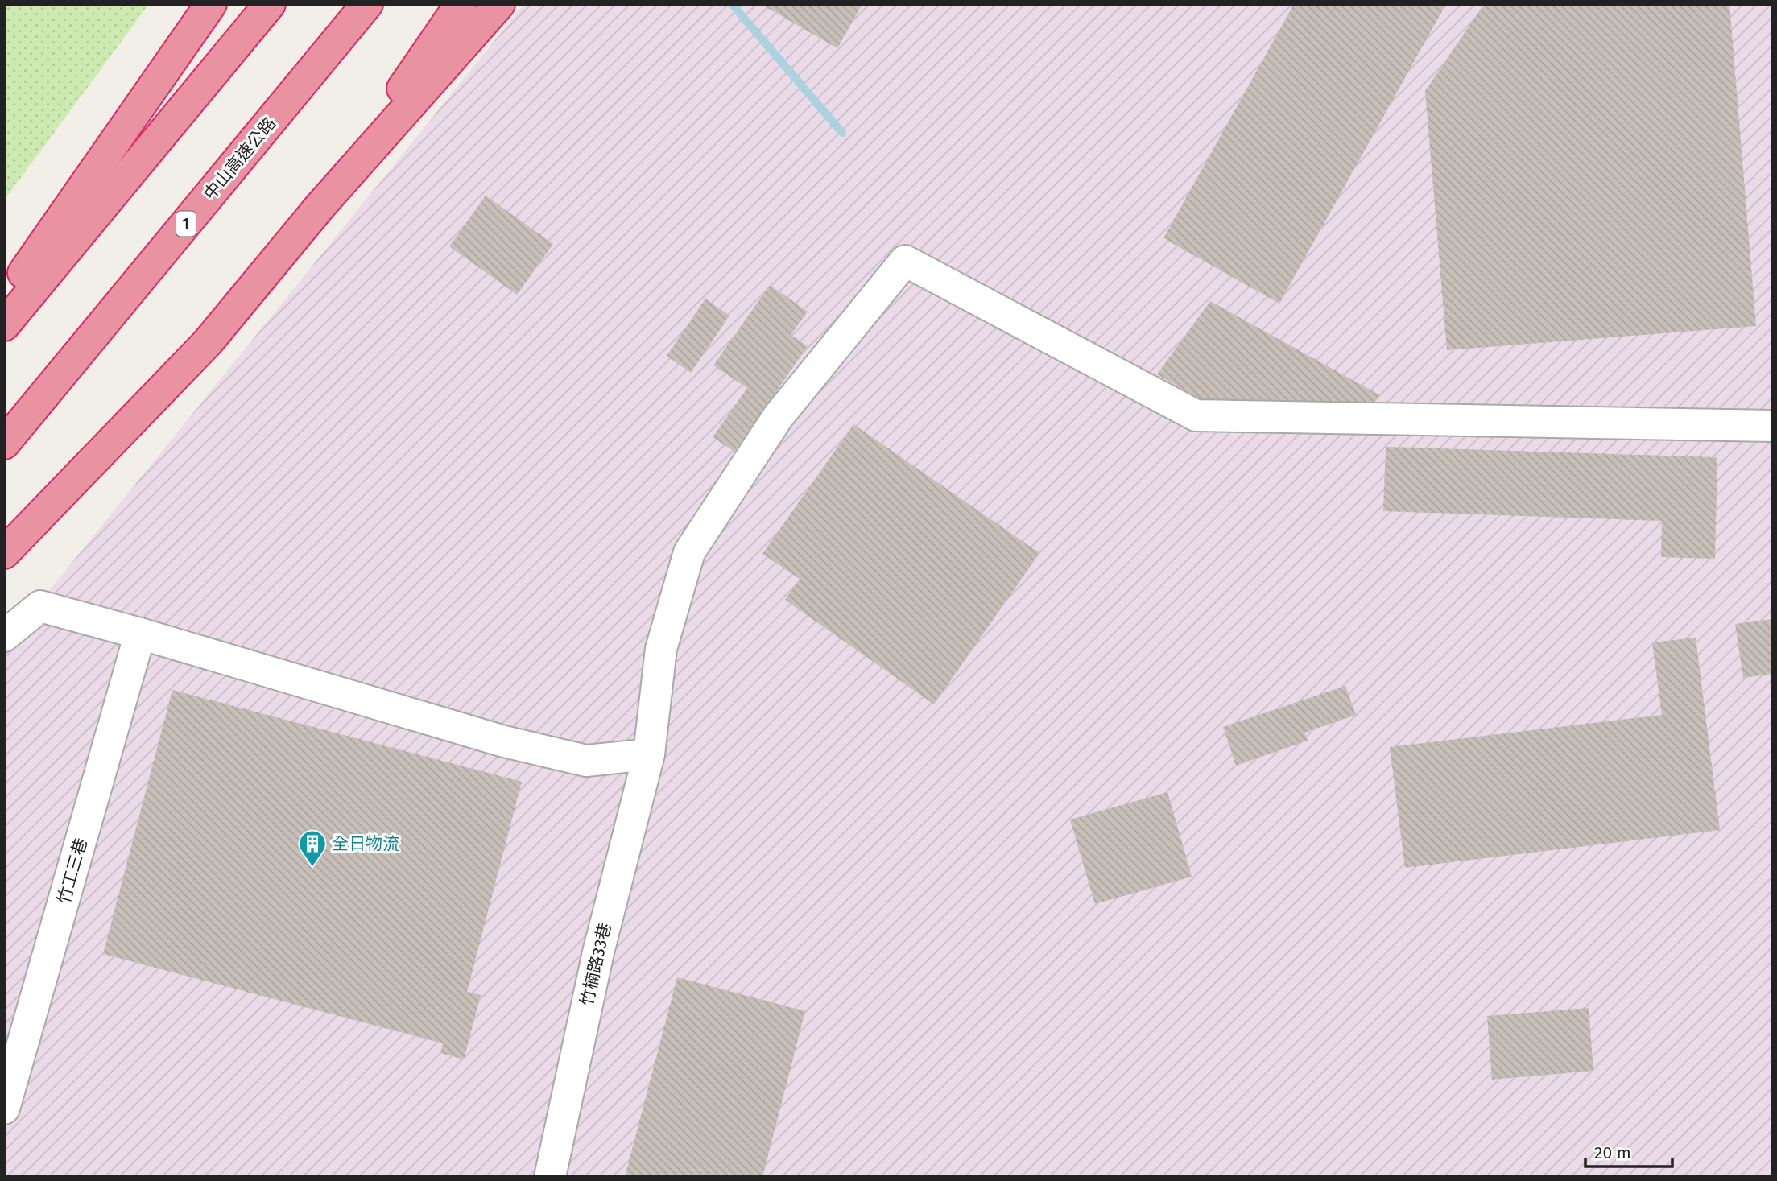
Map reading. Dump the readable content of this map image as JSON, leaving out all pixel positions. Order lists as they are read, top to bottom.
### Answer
{
  "streets": {
    "highway": ["中山高速公路", "1"],
    "street": ["竹工三巷", "竹楠路33巷"]
  },
  "places": {
    "building": ["全日物流"]
  },
  "scale_bar": "20 m"
}
